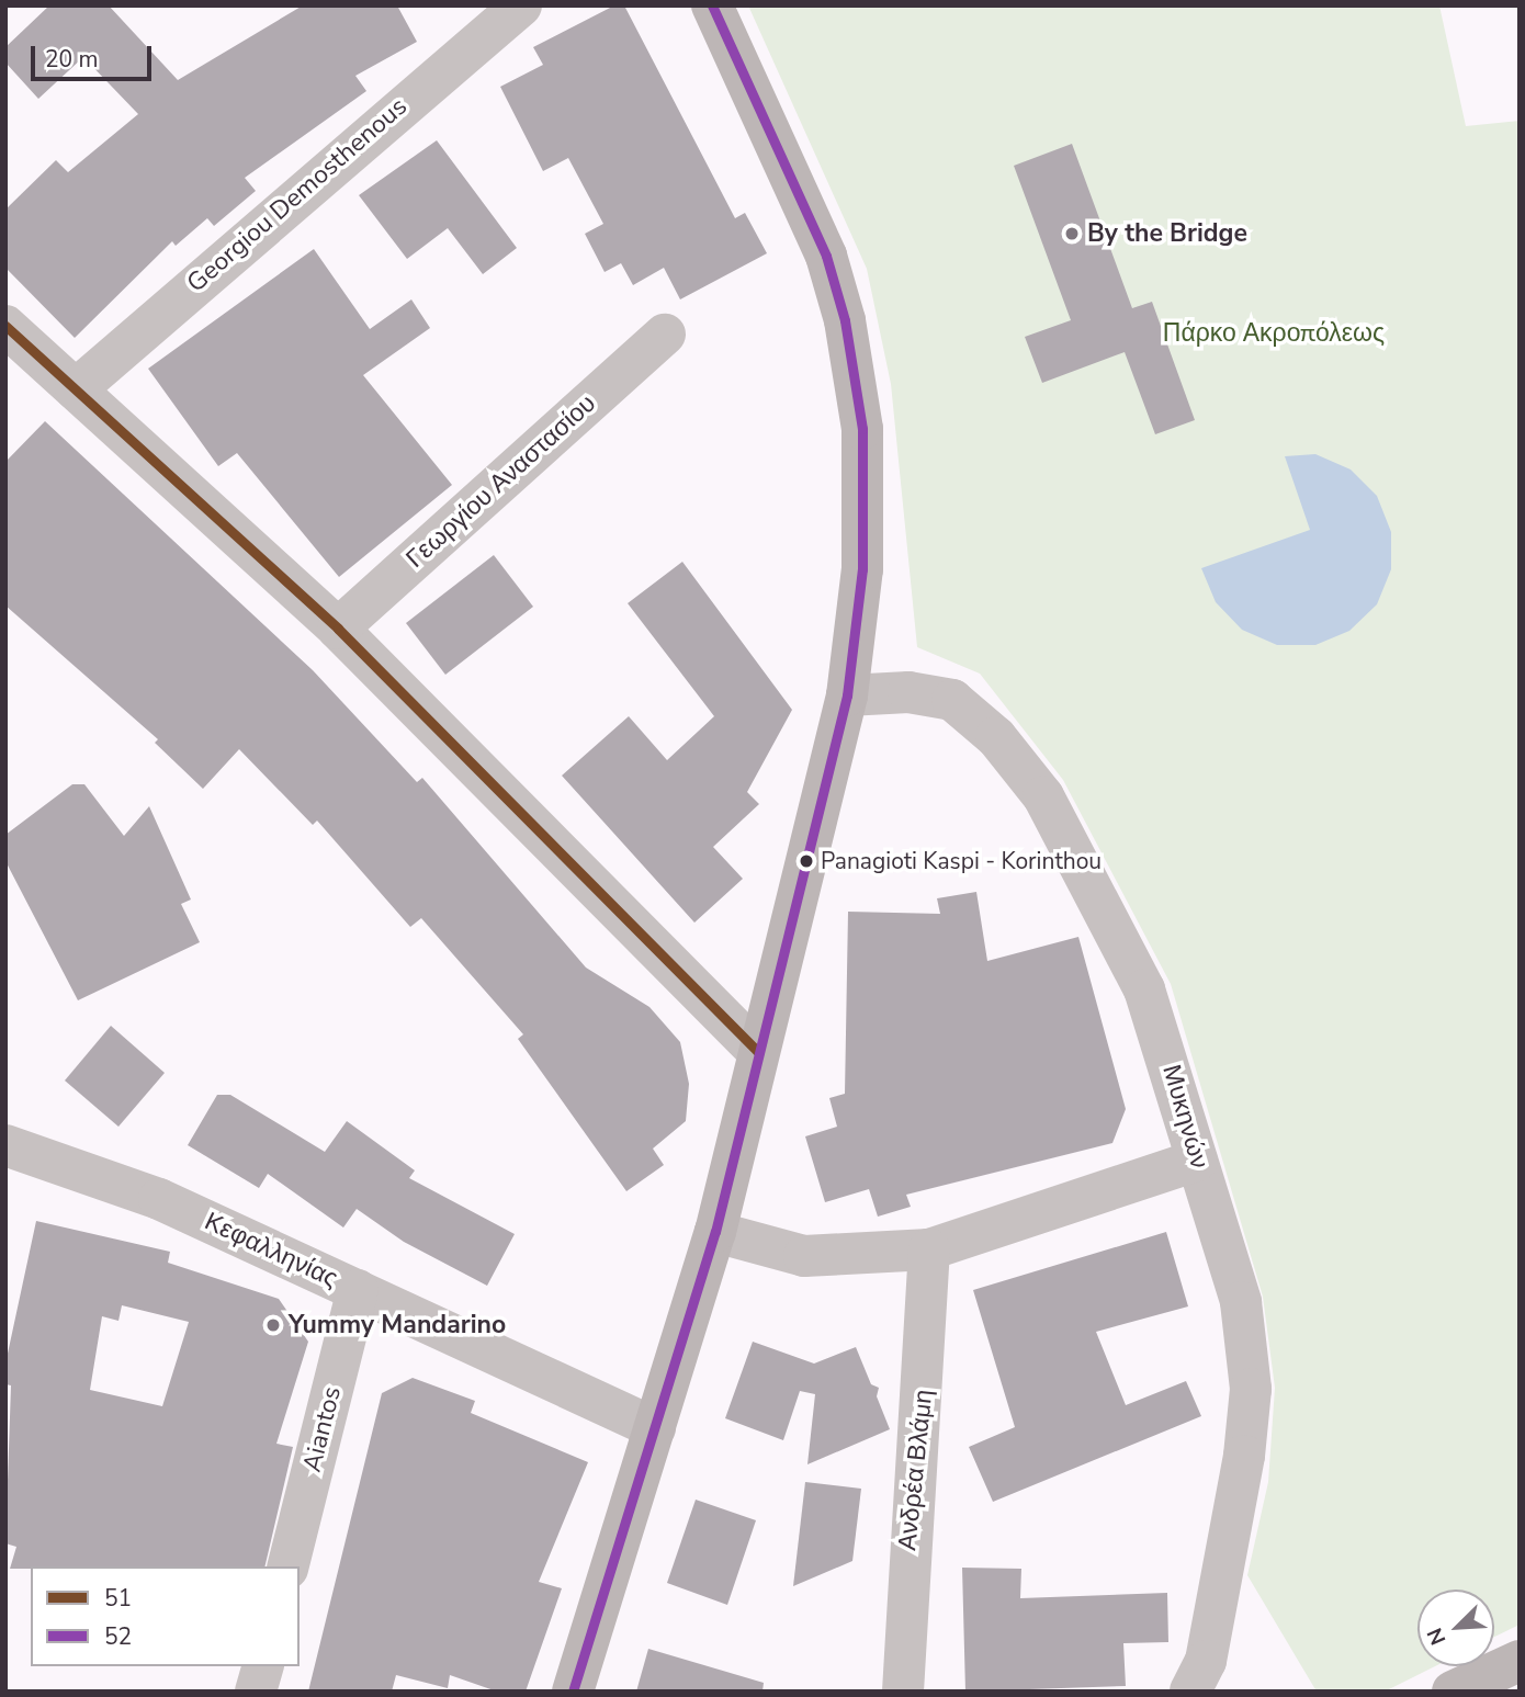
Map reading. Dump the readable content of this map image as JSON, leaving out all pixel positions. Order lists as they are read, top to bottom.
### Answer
{
  "streets": {
    "street": [
      "Georgiou Demosthenous",
      "Γεωργίου Αναστασίου",
      "Μυκηνών",
      "Κεφαλληνίας",
      "Aiantos",
      "Ανδρέα Βλάμη"
    ]
  },
  "crossings": [
    ["Κεφαλληνίας", "Aiantos"]
  ],
  "parks": ["Πάρκο Ακροπόλεως"],
  "places": ["By the Bridge", "Panagioti Kaspi - Korinthou", "Yummy Mandarino"],
  "lines": ["transit line 52", "transit line 51"],
  "legend": ["51", "52"],
  "scale_bar": "20 m",
  "north": "bottom left"
}
